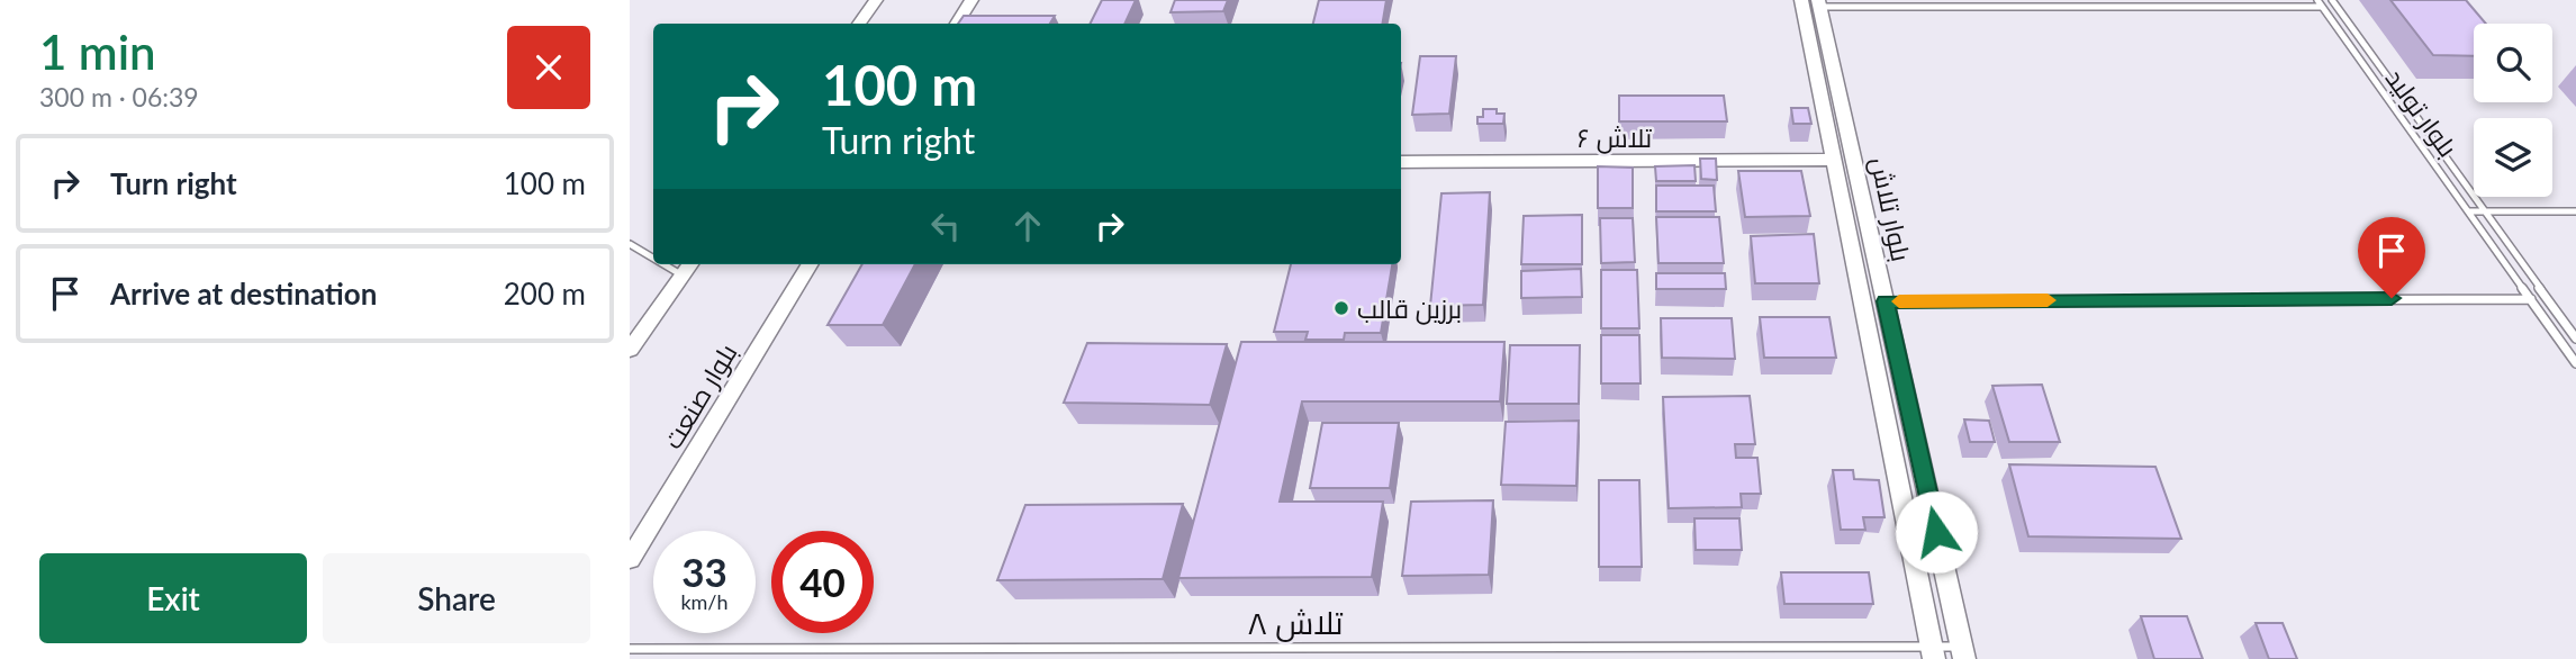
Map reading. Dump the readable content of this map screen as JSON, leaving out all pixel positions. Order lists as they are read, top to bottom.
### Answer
{
  "streets": {
    "street": ["تلاش ۶", "بلوار تلاش", "بلوار صنعت"],
    "lane": ["بلوار تولید", "تلاش ۸"]
  },
  "crossings": [
    ["تلاش ۶", "بلوار تلاش"],
    ["بلوار تلاش", "تلاش ۸"]
  ],
  "places": ["برزین قالب"],
  "page": {
    "heading": ["1 min", "300 m · 06:39"],
    "turn": ["100 m", "Turn right"],
    "list": [
      {
        "name": "Turn right",
        "value": "100 m"
      },
      {
        "name": "Arrive at destination",
        "value": "200 m"
      }
    ],
    "speed": "33 km/h",
    "limit": "40",
    "buttons": ["Exit", "Share"]
  }
}
